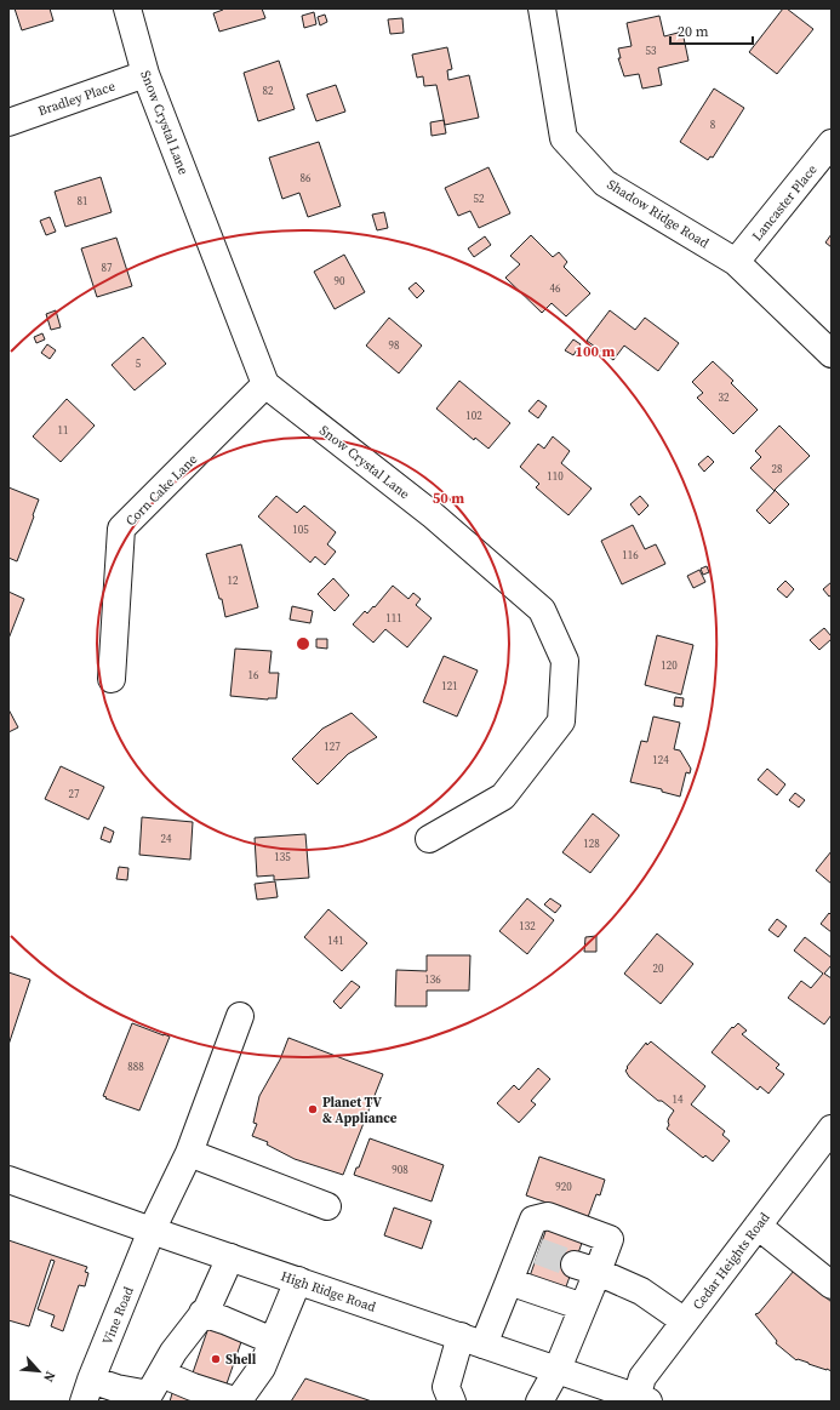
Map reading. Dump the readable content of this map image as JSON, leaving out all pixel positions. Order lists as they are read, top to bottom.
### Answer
{
  "streets": {
    "street": [
      "Bradley Place",
      "Snow Crystal Lane",
      "Lancaster Place",
      "Shadow Ridge Road",
      "Corn Cake Lane",
      "Cedar Heights Road",
      "High Ridge Road",
      "Vine Road"
    ]
  },
  "crossings": [
    ["Bradley Place", "Snow Crystal Lane"],
    ["Snow Crystal Lane", "Corn Cake Lane"],
    ["Lancaster Place", "Shadow Ridge Road"],
    ["Cedar Heights Road", "High Ridge Road"],
    ["High Ridge Road", "Vine Road"]
  ],
  "places": ["Planet TV & Appliance", "Shell"],
  "house_numbers": [
    "53",
    "82",
    "8",
    "86",
    "52",
    "81",
    "87",
    "90",
    "46",
    "98",
    "5",
    "32",
    "102",
    "11",
    "28",
    "110",
    "105",
    "116",
    "12",
    "111",
    "120",
    "16",
    "121",
    "127",
    "124",
    "27",
    "24",
    "128",
    "135",
    "132",
    "141",
    "20",
    "136",
    "888",
    "14",
    "908",
    "920"
  ],
  "scale_bar": "20 m",
  "north": "bottom right",
  "rings": ["100 m", "50 m"]
}
